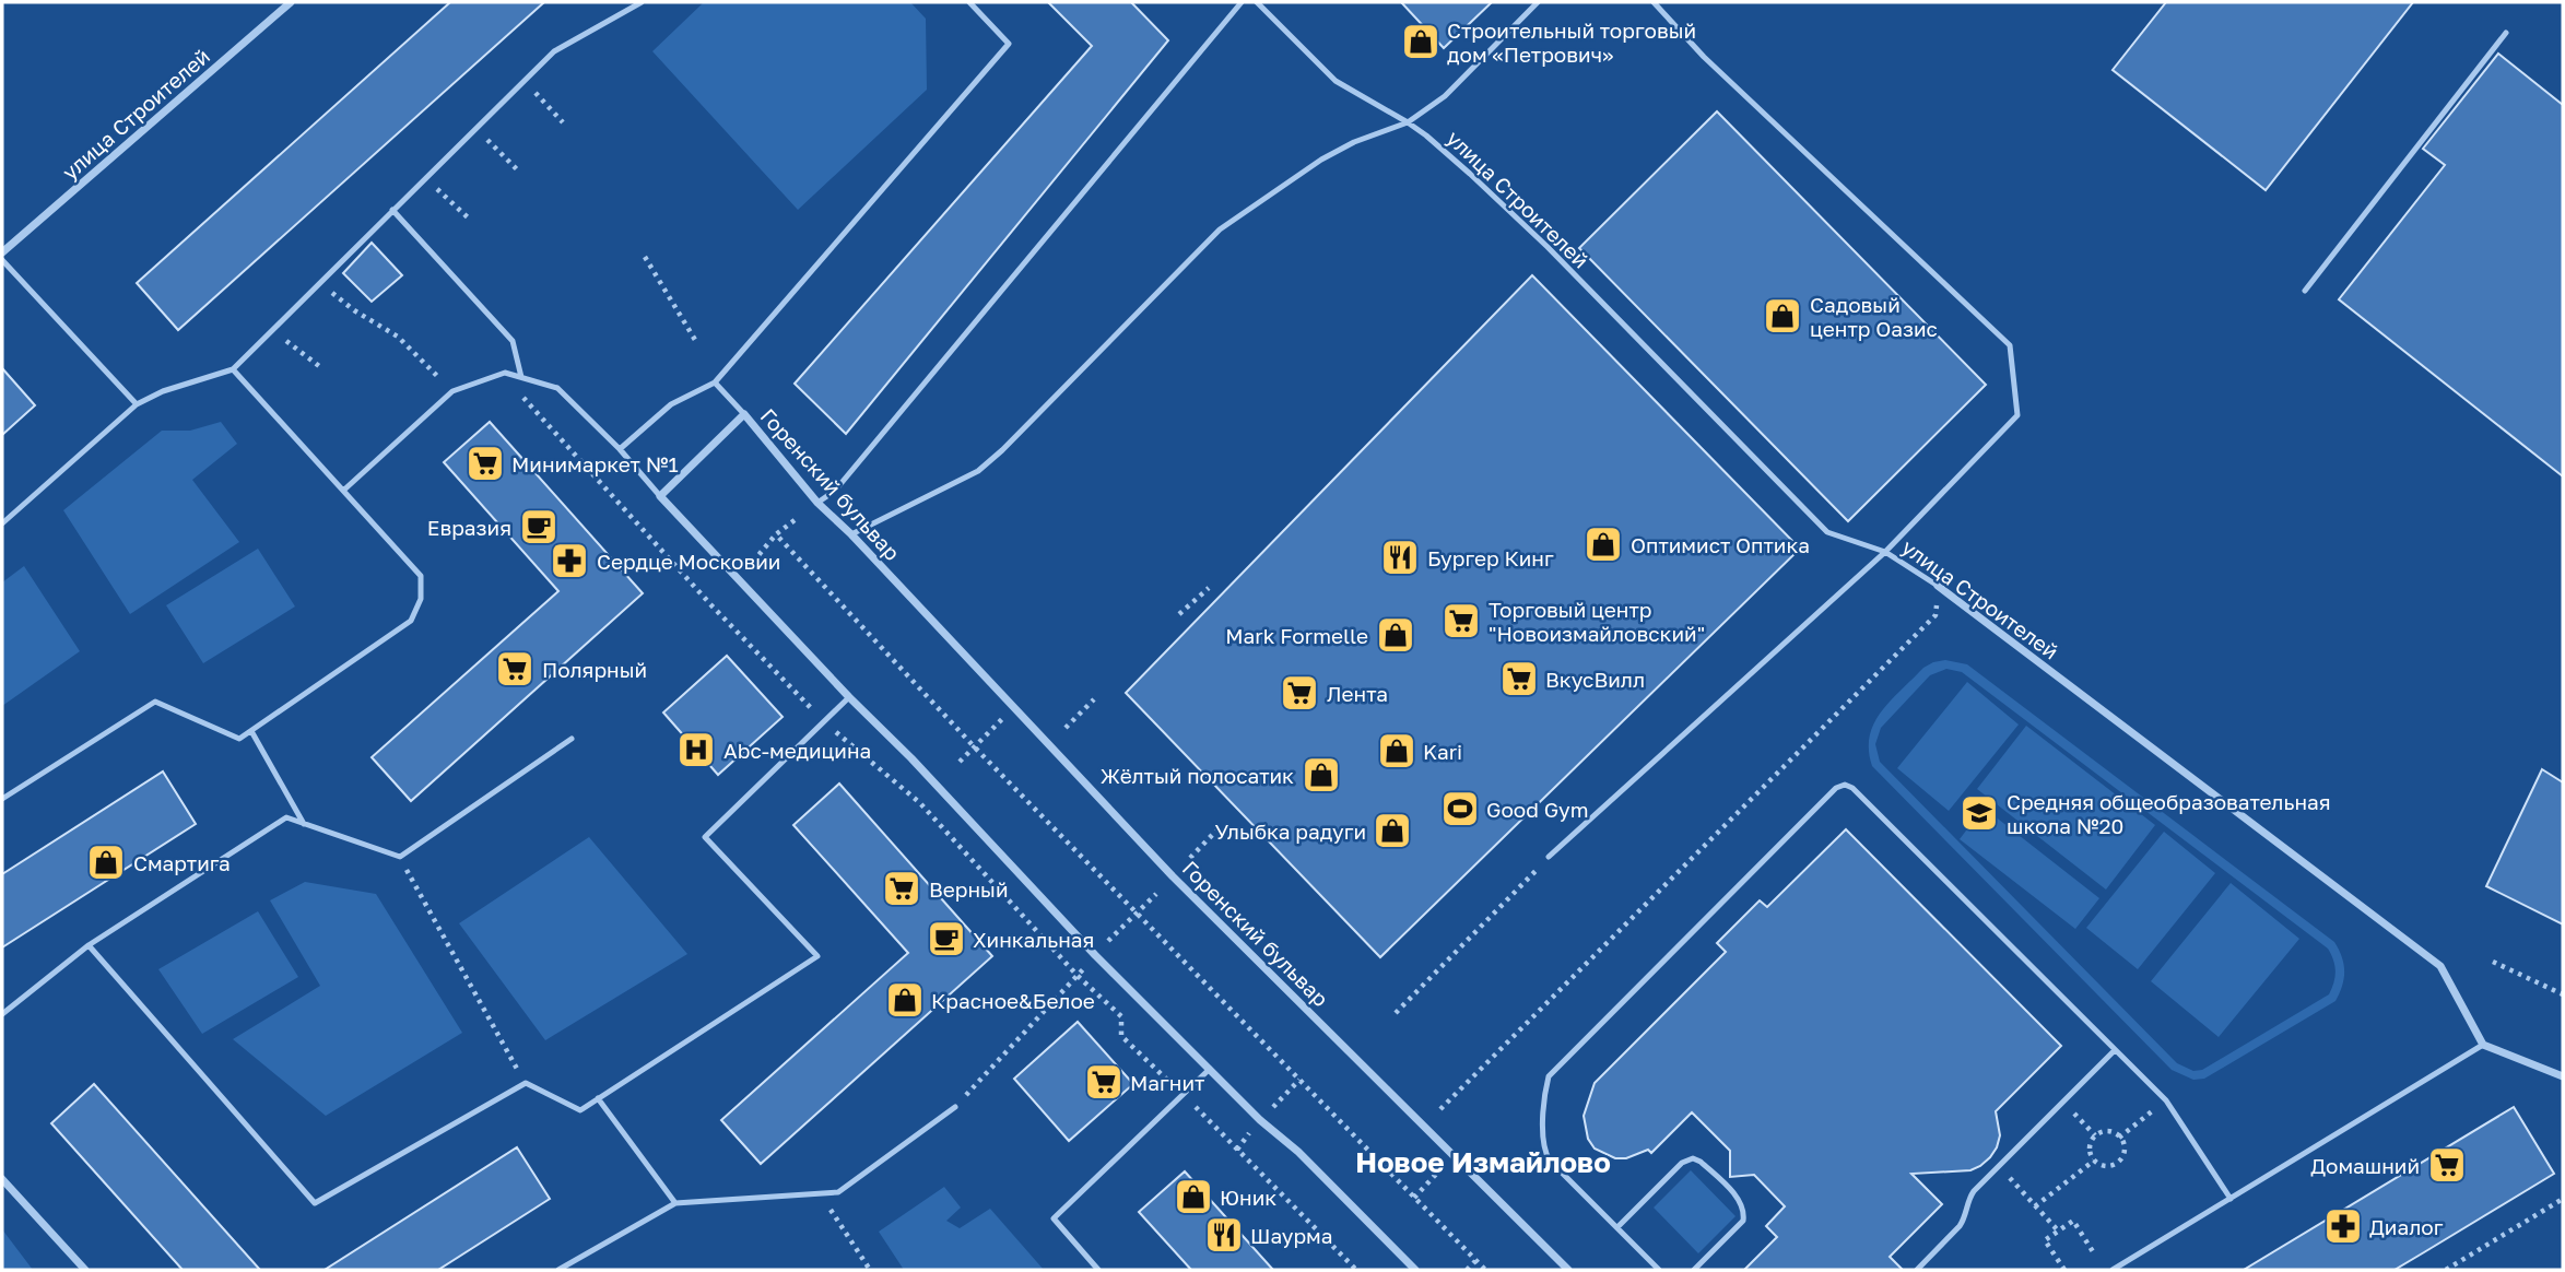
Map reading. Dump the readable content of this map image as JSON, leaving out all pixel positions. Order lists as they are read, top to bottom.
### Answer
{
  "streets": {
    "street": ["улица Строителей", "Горенский бульвар"]
  },
  "districts": ["Новое Измайлово"],
  "places": {
    "shop": [
      "Строительный торговый дом «Петрович»",
      "Садовый центр Оазис",
      "Оптимист Оптика",
      "Mark Formelle",
      "Kari",
      "Жёлтый полосатик",
      "Улыбка радуги",
      "Смартига",
      "Красное&Белое",
      "Юник"
    ],
    "supermarket": [
      "Минимаркет №1",
      "Торговый центр \"Новоизмайловский\"",
      "Полярный",
      "ВкусВилл",
      "Лента",
      "Верный",
      "Магнит",
      "Домашний"
    ],
    "cafe": ["Евразия", "Хинкальная"],
    "restaurant": ["Бургер Кинг", "Шаурма"],
    "pharmacy": ["Сердце Московии", "Диалог"],
    "hospital": ["Abc-медицина"],
    "sports": ["Good Gym"],
    "school or university": ["Средняя общеобразовательная школа №20"]
  }
}
